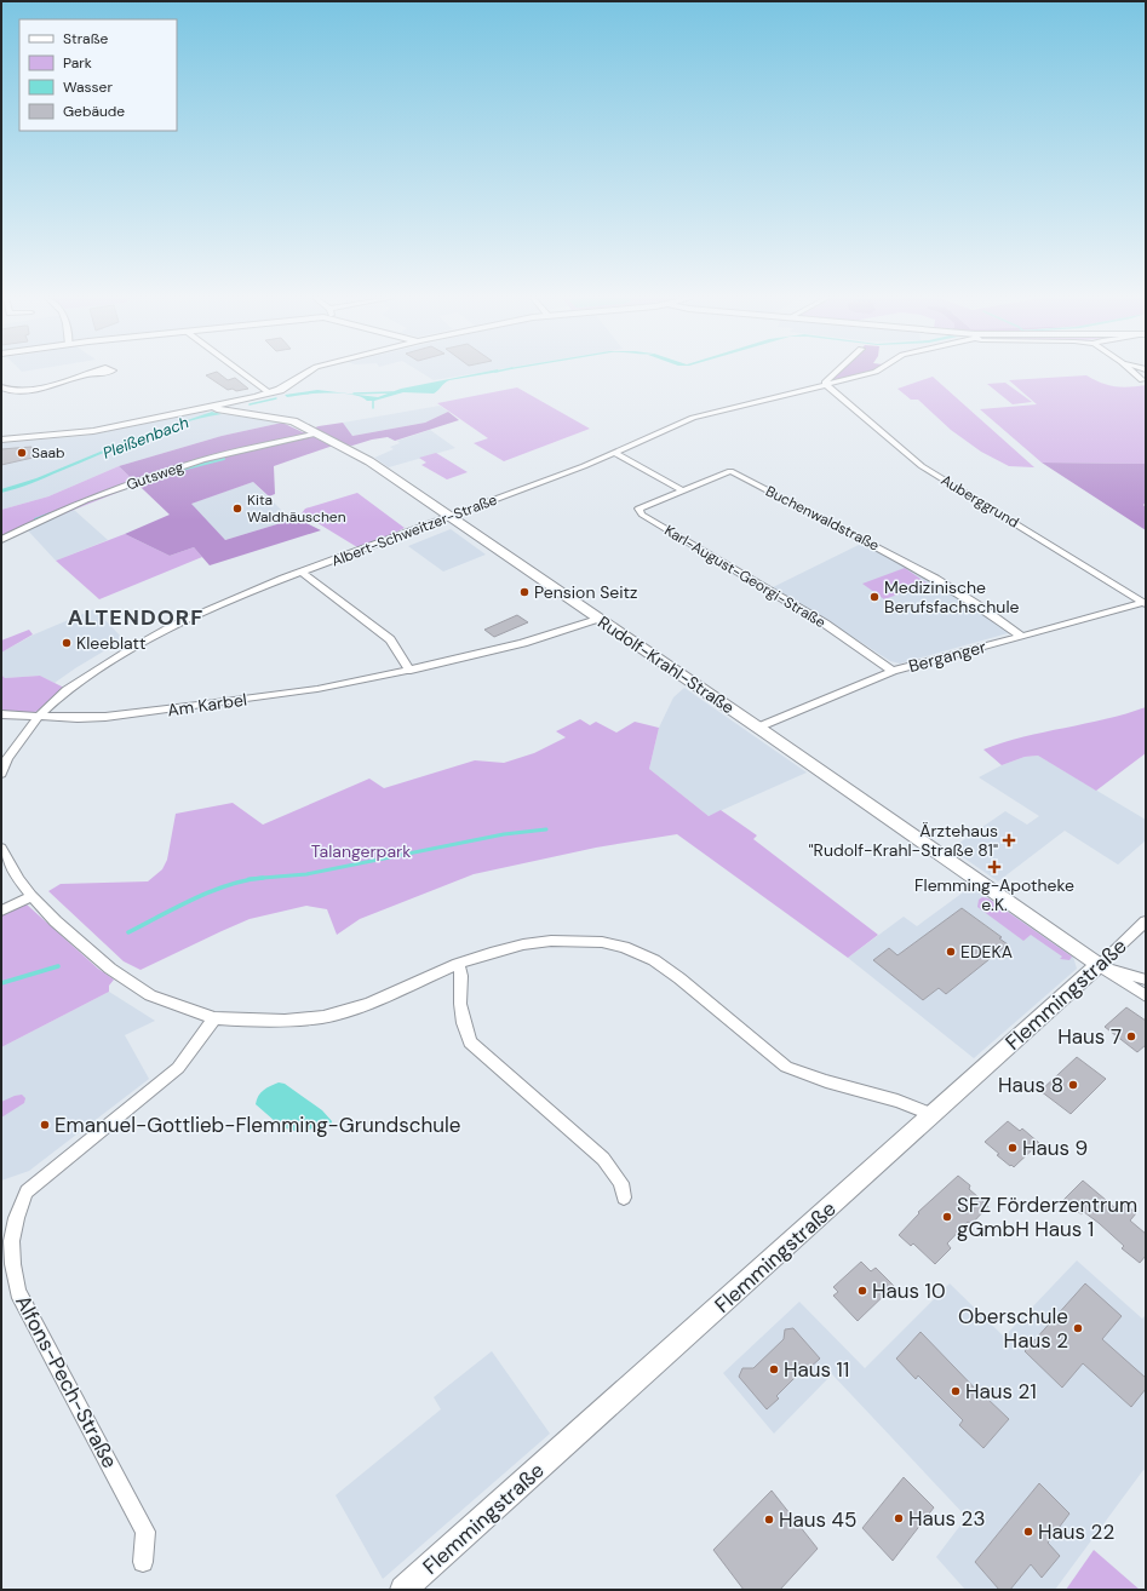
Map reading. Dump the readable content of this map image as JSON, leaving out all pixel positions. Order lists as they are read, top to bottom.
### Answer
{
  "streets": {
    "street": [
      "Gutsweg",
      "Auberggrund",
      "Buchenwaldstraße",
      "Albert-Schweitzer-Straße",
      "Karl-August-Georgi-Straße",
      "Berganger",
      "Rudolf-Krahl-Straße",
      "Am Karbel",
      "Flemmingstraße",
      "Alfons-Pech-Straße"
    ]
  },
  "crossings": [
    ["Gutsweg", "Rudolf-Krahl-Straße"],
    ["Auberggrund", "Albert-Schweitzer-Straße"],
    ["Auberggrund", "Berganger"],
    ["Buchenwaldstraße", "Karl-August-Georgi-Straße"],
    ["Buchenwaldstraße", "Berganger"],
    ["Albert-Schweitzer-Straße", "Rudolf-Krahl-Straße"],
    ["Albert-Schweitzer-Straße", "Am Karbel"],
    ["Karl-August-Georgi-Straße", "Berganger"],
    ["Berganger", "Rudolf-Krahl-Straße"],
    ["Rudolf-Krahl-Straße", "Am Karbel"],
    ["Rudolf-Krahl-Straße", "Flemmingstraße"]
  ],
  "districts": ["ALTENDORF"],
  "water": ["Pleißenbach"],
  "parks": ["Talangerpark"],
  "places": {
    "other": [
      "Saab",
      "Kita Waldhäuschen",
      "Pension Seitz",
      "Medizinische Berufsfachschule",
      "Kleeblatt",
      "EDEKA",
      "Haus 7",
      "Haus 8",
      "Emanuel-Gottlieb-Flemming-Grundschule",
      "Haus 9",
      "SFZ Förderzentrum gGmbH Haus 1",
      "Haus 10",
      "Oberschule Haus 2",
      "Haus 11",
      "Haus 21",
      "Haus 23",
      "Haus 45",
      "Haus 22"
    ],
    "health": ["Ärztehaus \"Rudolf-Krahl-Straße 81\"", "Flemming-Apotheke e.K."]
  },
  "legend": [
    "Straße",
    "Park",
    "Wasser",
    "Gebäude"
  ]
}
